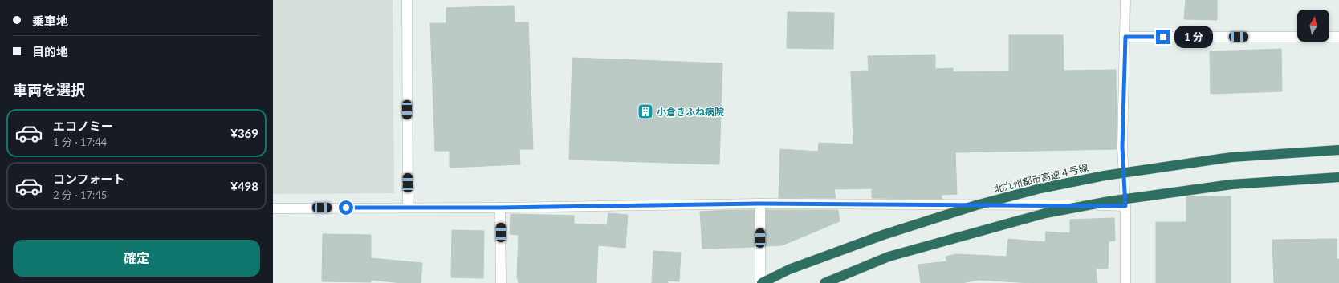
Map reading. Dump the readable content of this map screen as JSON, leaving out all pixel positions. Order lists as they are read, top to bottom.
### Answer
{
  "streets": {
    "highway": ["北九州都市高速４号線"]
  },
  "places": {
    "building": ["小倉きふね病院"]
  },
  "north": "top",
  "page": {
    "banner": ["乗車地", "目的地"],
    "bubble": "1 分",
    "heading": "車両を選択",
    "list": [
      {
        "name": "エコノミー",
        "note": "1 分 · 17:44",
        "value": "¥369"
      },
      {
        "name": "コンフォート",
        "note": "2 分 · 17:45",
        "value": "¥498"
      }
    ],
    "buttons": "確定"
  }
}
